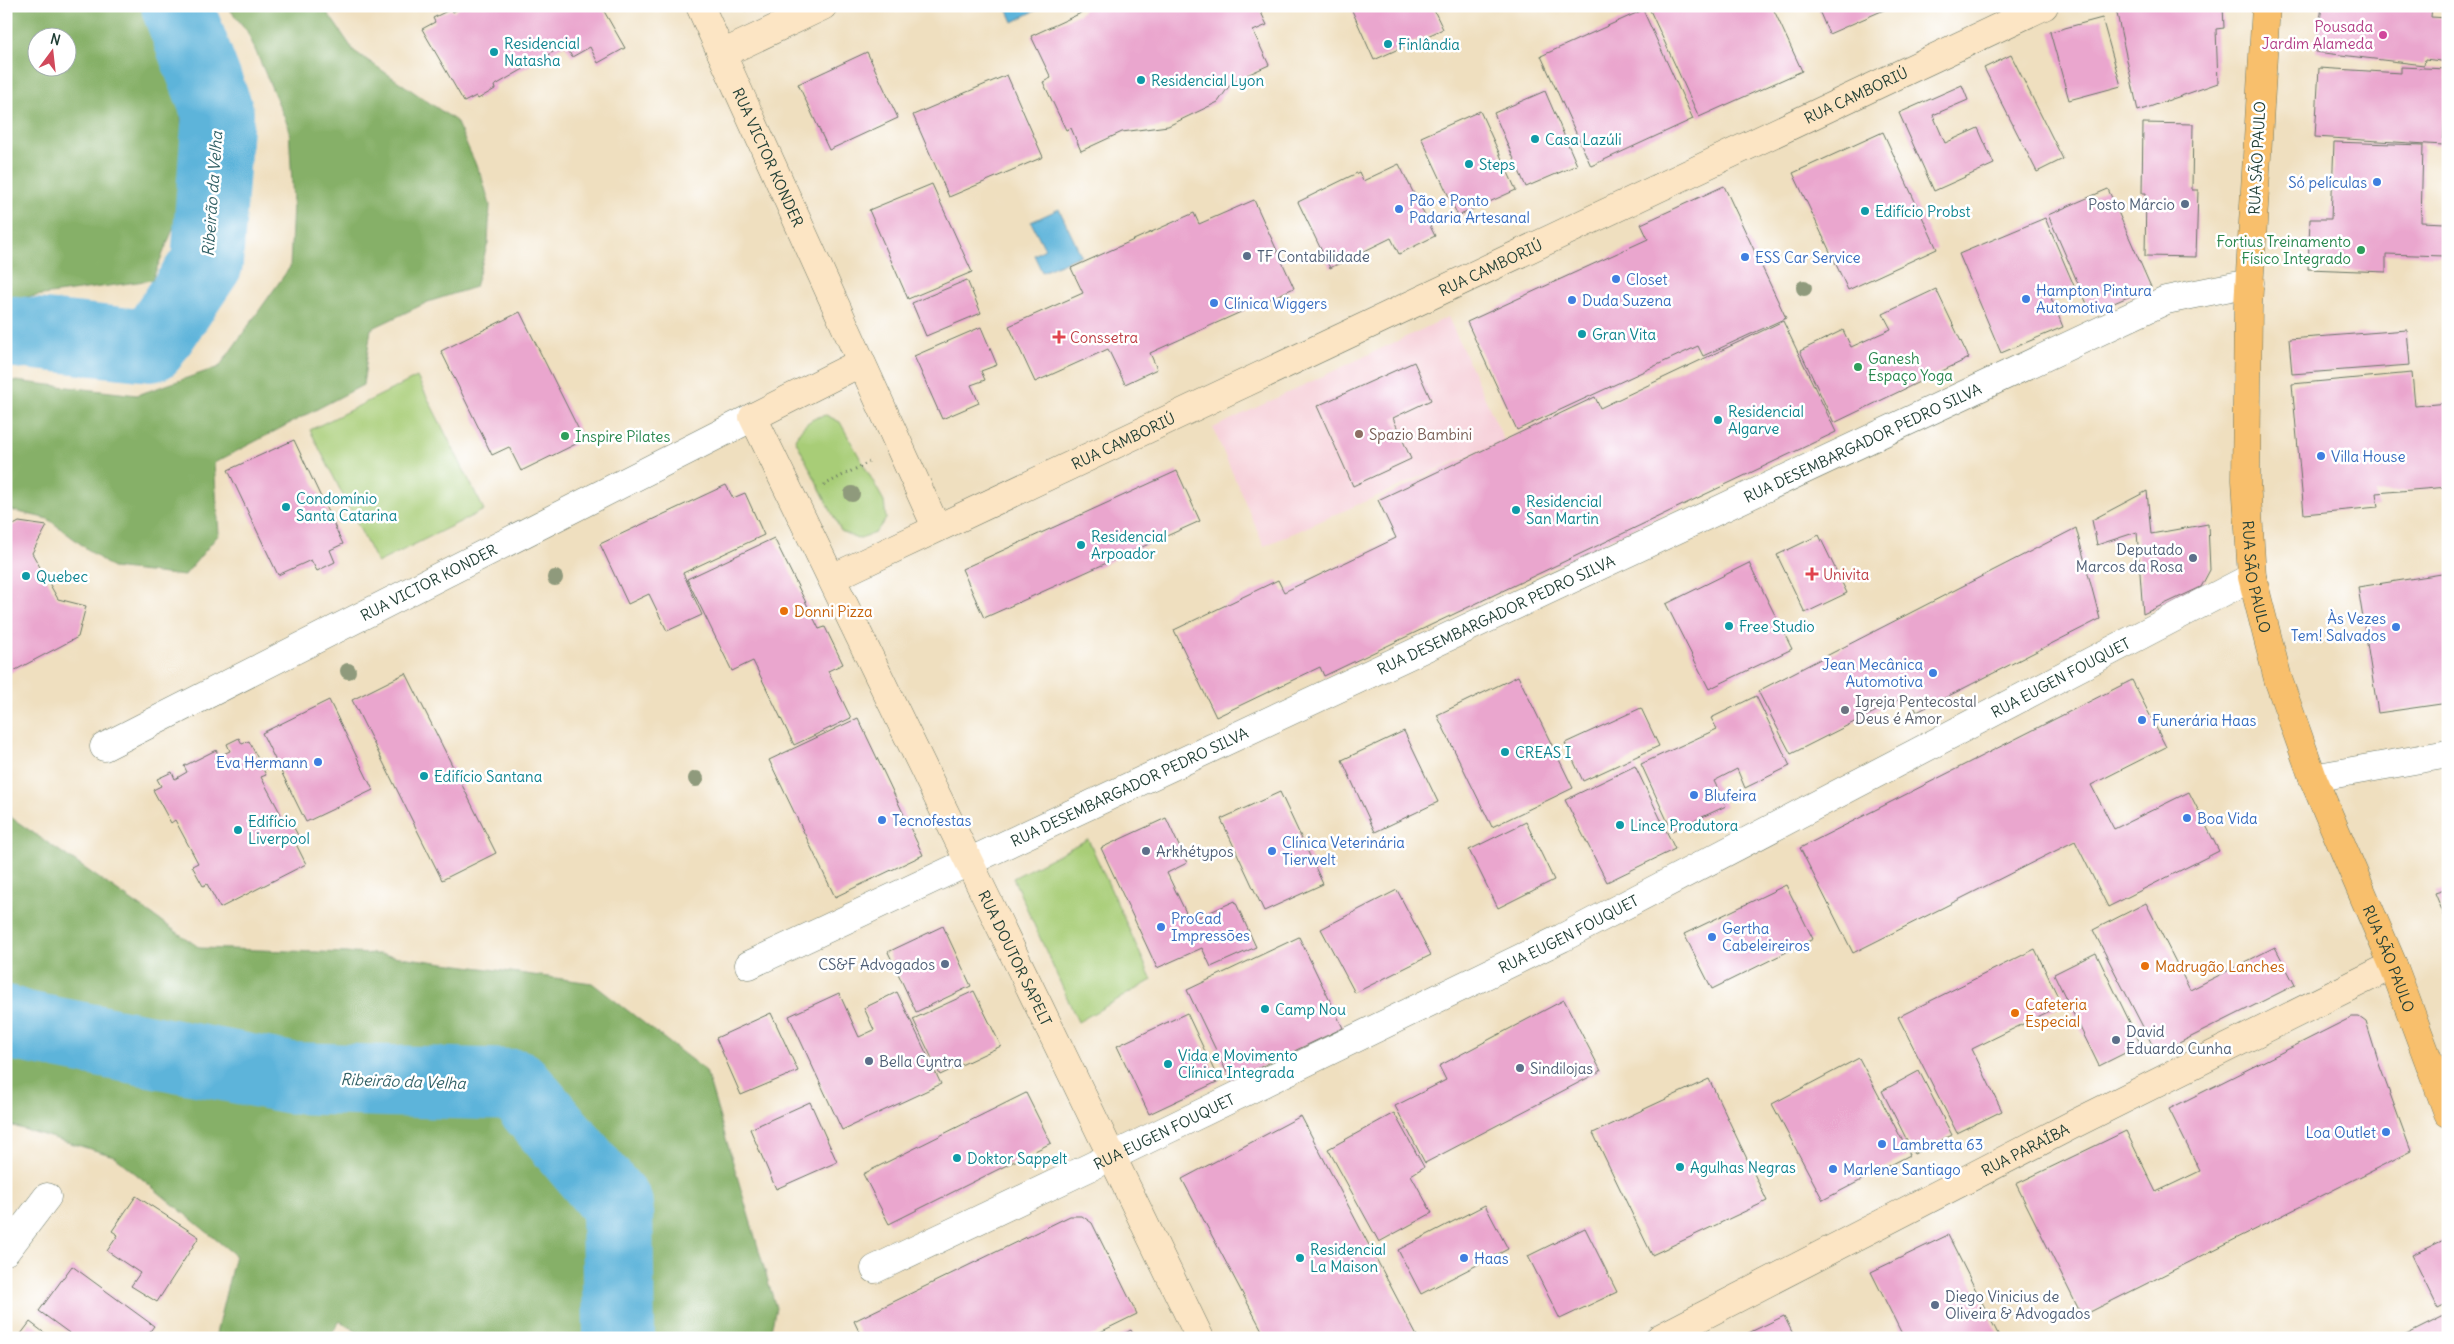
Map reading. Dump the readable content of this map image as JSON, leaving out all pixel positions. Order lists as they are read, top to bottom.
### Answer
{
  "streets": {
    "main road": ["RUA SÃO PAULO"],
    "street": [
      "RUA CAMBORIÚ",
      "RUA VICTOR KONDER",
      "RUA DESEMBARGADOR PEDRO SILVA",
      "RUA EUGEN FOUQUET",
      "RUA DOUTOR SAPELT",
      "RUA PARAÍBA"
    ]
  },
  "crossings": [
    ["RUA CAMBORIÚ", "RUA VICTOR KONDER"],
    ["RUA CAMBORIÚ", "RUA DOUTOR SAPELT"],
    ["RUA VICTOR KONDER", "RUA DOUTOR SAPELT"],
    ["RUA SÃO PAULO", "RUA DESEMBARGADOR PEDRO SILVA"],
    ["RUA SÃO PAULO", "RUA EUGEN FOUQUET"],
    ["RUA SÃO PAULO", "RUA PARAÍBA"],
    ["RUA DESEMBARGADOR PEDRO SILVA", "RUA DOUTOR SAPELT"],
    ["RUA EUGEN FOUQUET", "RUA DOUTOR SAPELT"]
  ],
  "water": ["Ribeirão da Velha"],
  "places": {
    "other": [
      "Pousada Jardim Alameda",
      "Finlândia",
      "Residencial Natasha",
      "Residencial Lyon",
      "Casa Lazúli",
      "Steps",
      "Só películas",
      "Posto Márcio",
      "Pão e Ponto Padaria Artesanal",
      "Edifício Probst",
      "Fortius Treinamento Físico Integrado",
      "TF Contabilidade",
      "ESS Car Service",
      "Closet",
      "Hampton Pintura Automotiva",
      "Duda Suzena",
      "Clínica Wiggers",
      "Gran Vita",
      "Ganesh Espaço Yoga",
      "Residencial Algarve",
      "Spazio Bambini",
      "Inspire Pilates",
      "Villa House",
      "Condomínio Santa Catarina",
      "Residencial San Martin",
      "Residencial Arpoador",
      "Deputado Marcos da Rosa",
      "Quebec",
      "Donni Pizza",
      "Free Studio",
      "Às Vezes Tem! Salvados",
      "Jean Mecânica Automotiva",
      "Igreja Pentecostal Deus é Amor",
      "Funerária Haas",
      "CREAS I",
      "Eva Hermann",
      "Edifício Santana",
      "Blufeira",
      "Boa Vida",
      "Tecnofestas",
      "Lince Produtora",
      "Edifício Liverpool",
      "Arkhétypos",
      "Clínica Veterinária Tierwelt",
      "ProCad Impressões",
      "Gertha Cabeleireiros",
      "CS&F Advogados",
      "Madrugão Lanches",
      "Camp Nou",
      "Cafeteria Especial",
      "David Eduardo Cunha",
      "Bella Cyntra",
      "Vida e Movimento Clínica Integrada",
      "Sindilojas",
      "Loa Outlet",
      "Lambretta 63",
      "Doktor Sappelt",
      "Agulhas Negras",
      "Marlene Santiago",
      "Residencial La Maison",
      "Haas",
      "Diego Vinicius de Oliveira & Advogados"
    ],
    "health": ["Conssetra", "Univita"]
  },
  "north": "top"
}
